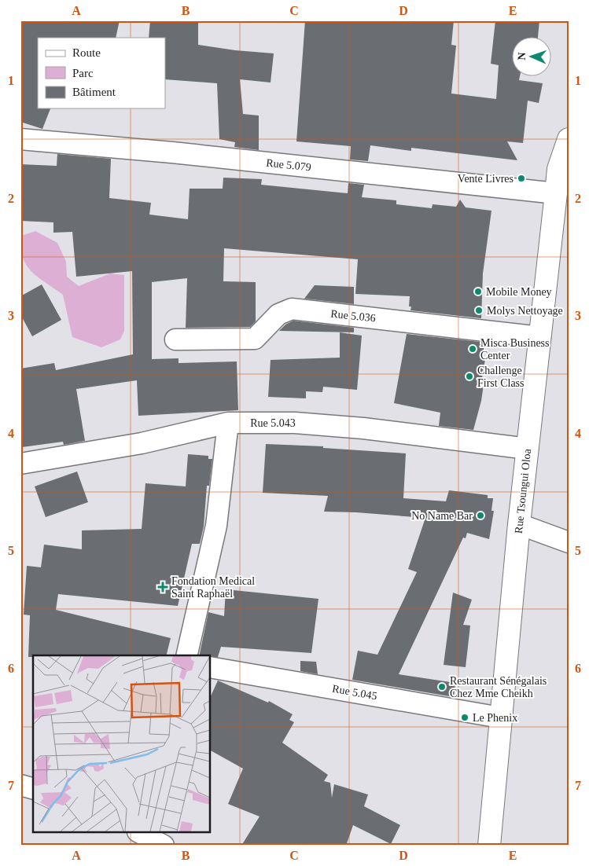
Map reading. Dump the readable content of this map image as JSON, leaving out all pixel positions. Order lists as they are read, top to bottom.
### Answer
{
  "streets": {
    "main road": ["Rue Tsoungui Oloa"],
    "street": [
      "Rue 5.079",
      "Rue 5.036",
      "Rue 5.043",
      "Rue 5.045"
    ]
  },
  "crossings": [
    ["Rue 5.079", "Rue Tsoungui Oloa"],
    ["Rue 5.036", "Rue Tsoungui Oloa"],
    ["Rue 5.043", "Rue Tsoungui Oloa"],
    ["Rue Tsoungui Oloa", "Rue 5.045"]
  ],
  "places": {
    "other": [
      "Vente Livres",
      "Mobile Money",
      "Molys Nettoyage",
      "Misca Business Center",
      "Challenge First Class",
      "No Name Bar",
      "Restaurant Sénégalais Chez Mme Cheikh",
      "Le Phenix"
    ],
    "health": ["Fondation Medical Saint Raphaël"]
  },
  "legend": ["Route", "Parc", "Bâtiment"],
  "north": "left",
  "grid": {
    "columns": [
      "A",
      "B",
      "C",
      "D",
      "E"
    ],
    "rows": [
      "1",
      "2",
      "3",
      "4",
      "5",
      "6",
      "7"
    ]
  }
}
